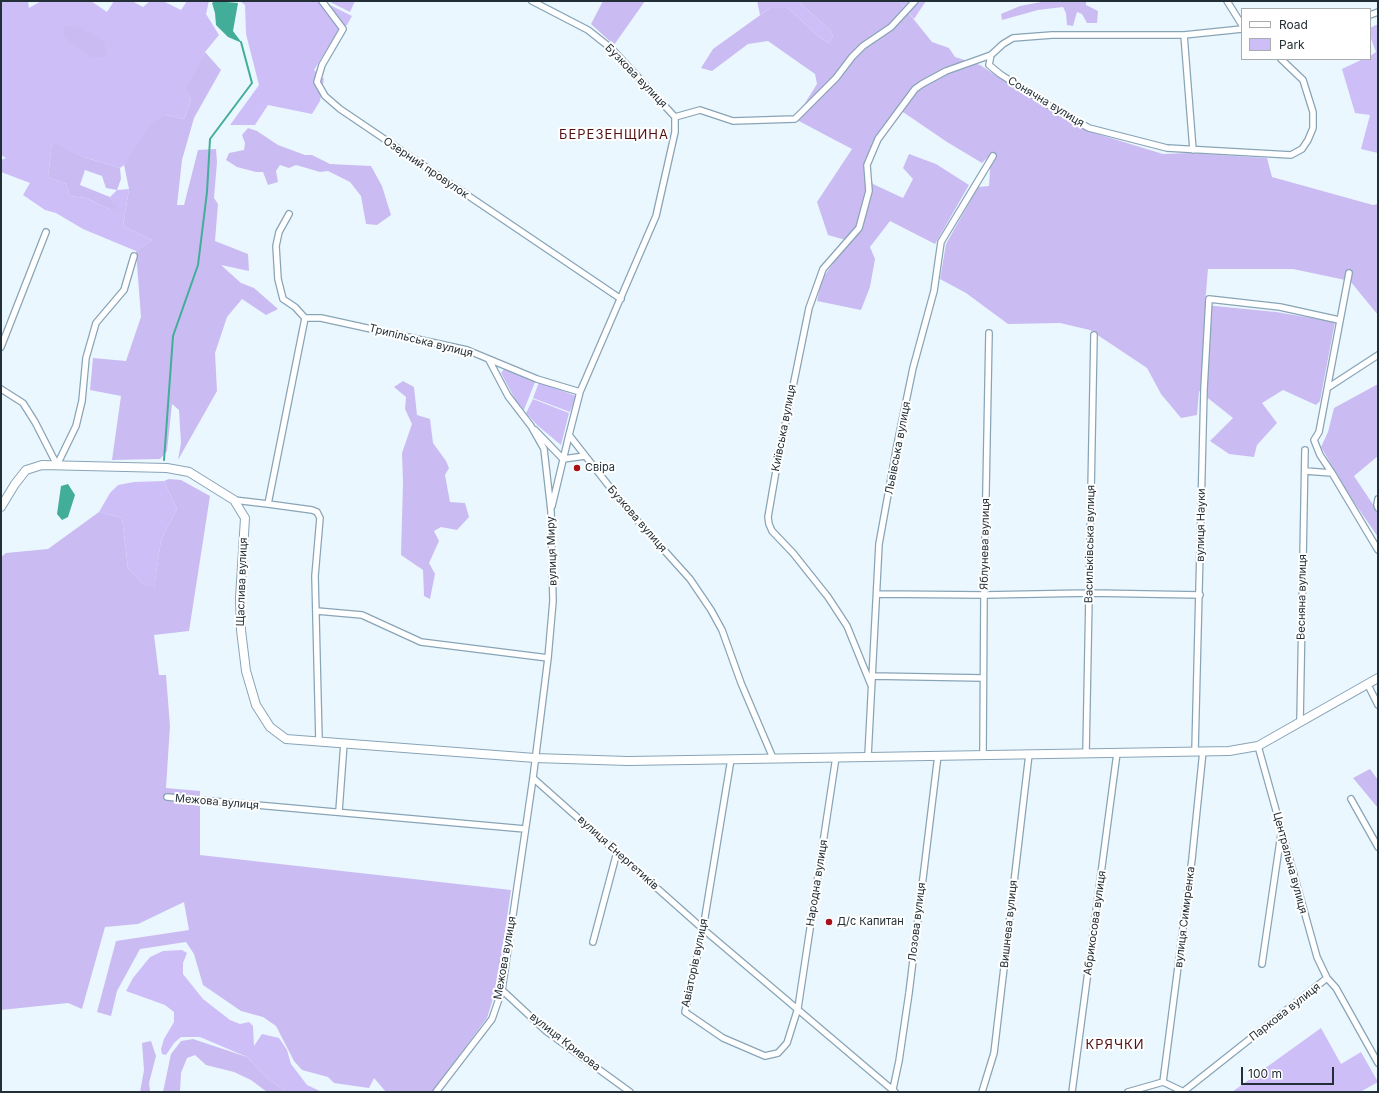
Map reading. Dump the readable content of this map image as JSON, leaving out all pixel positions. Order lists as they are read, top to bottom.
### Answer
{
  "streets": {
    "street": [
      "Бузкова вулиця",
      "Сонячна вулиця",
      "Озерний провулок",
      "Трипільська вулиця",
      "Київська вулиця",
      "Львівська вулиця",
      "вулиця Науки",
      "Яблунева вулиця",
      "Васильківська вулиця",
      "вулиця Миру",
      "Щаслива вулиця",
      "Весняна вулиця",
      "Межова вулиця",
      "вулиця Енергетиків",
      "Центральна вулиця",
      "Народна вулиця",
      "вулиця Симиренка",
      "Лозова вулиця",
      "Абрикосова вулиця",
      "Вишнева вулиця",
      "Авіаторів вулиця",
      "Паркова вулиця",
      "вулиця Кривова"
    ]
  },
  "crossings": [
    ["Бузкова вулиця", "Озерний провулок"],
    ["Бузкова вулиця", "Трипільська вулиця"],
    ["Бузкова вулиця", "Щаслива вулиця"],
    ["Сонячна вулиця", "Київська вулиця"],
    ["Трипільська вулиця", "вулиця Миру"],
    ["Київська вулиця", "Львівська вулиця"],
    ["Львівська вулиця", "Щаслива вулиця"],
    ["вулиця Науки", "Щаслива вулиця"],
    ["вулиця Науки", "вулиця Симиренка"],
    ["Яблунева вулиця", "Щаслива вулиця"],
    ["Васильківська вулиця", "Щаслива вулиця"],
    ["вулиця Миру", "Щаслива вулиця"],
    ["вулиця Миру", "Межова вулиця"],
    ["Щаслива вулиця", "Весняна вулиця"],
    ["Щаслива вулиця", "Межова вулиця"],
    ["Щаслива вулиця", "Центральна вулиця"],
    ["Щаслива вулиця", "Народна вулиця"],
    ["Щаслива вулиця", "вулиця Симиренка"],
    ["Щаслива вулиця", "Лозова вулиця"],
    ["Щаслива вулиця", "Абрикосова вулиця"],
    ["Щаслива вулиця", "Вишнева вулиця"],
    ["Щаслива вулиця", "Авіаторів вулиця"],
    ["Межова вулиця", "вулиця Енергетиків"],
    ["Межова вулиця", "вулиця Кривова"],
    ["вулиця Енергетиків", "Народна вулиця"],
    ["вулиця Енергетиків", "Лозова вулиця"],
    ["вулиця Енергетиків", "Авіаторів вулиця"],
    ["Центральна вулиця", "Паркова вулиця"],
    ["Народна вулиця", "Авіаторів вулиця"]
  ],
  "districts": ["БЕРЕЗЕНЩИНА", "КРЯЧКИ"],
  "places": ["Свіра", "Д/с Капитан"],
  "legend": ["Road", "Park"],
  "scale_bar": "100 m"
}
